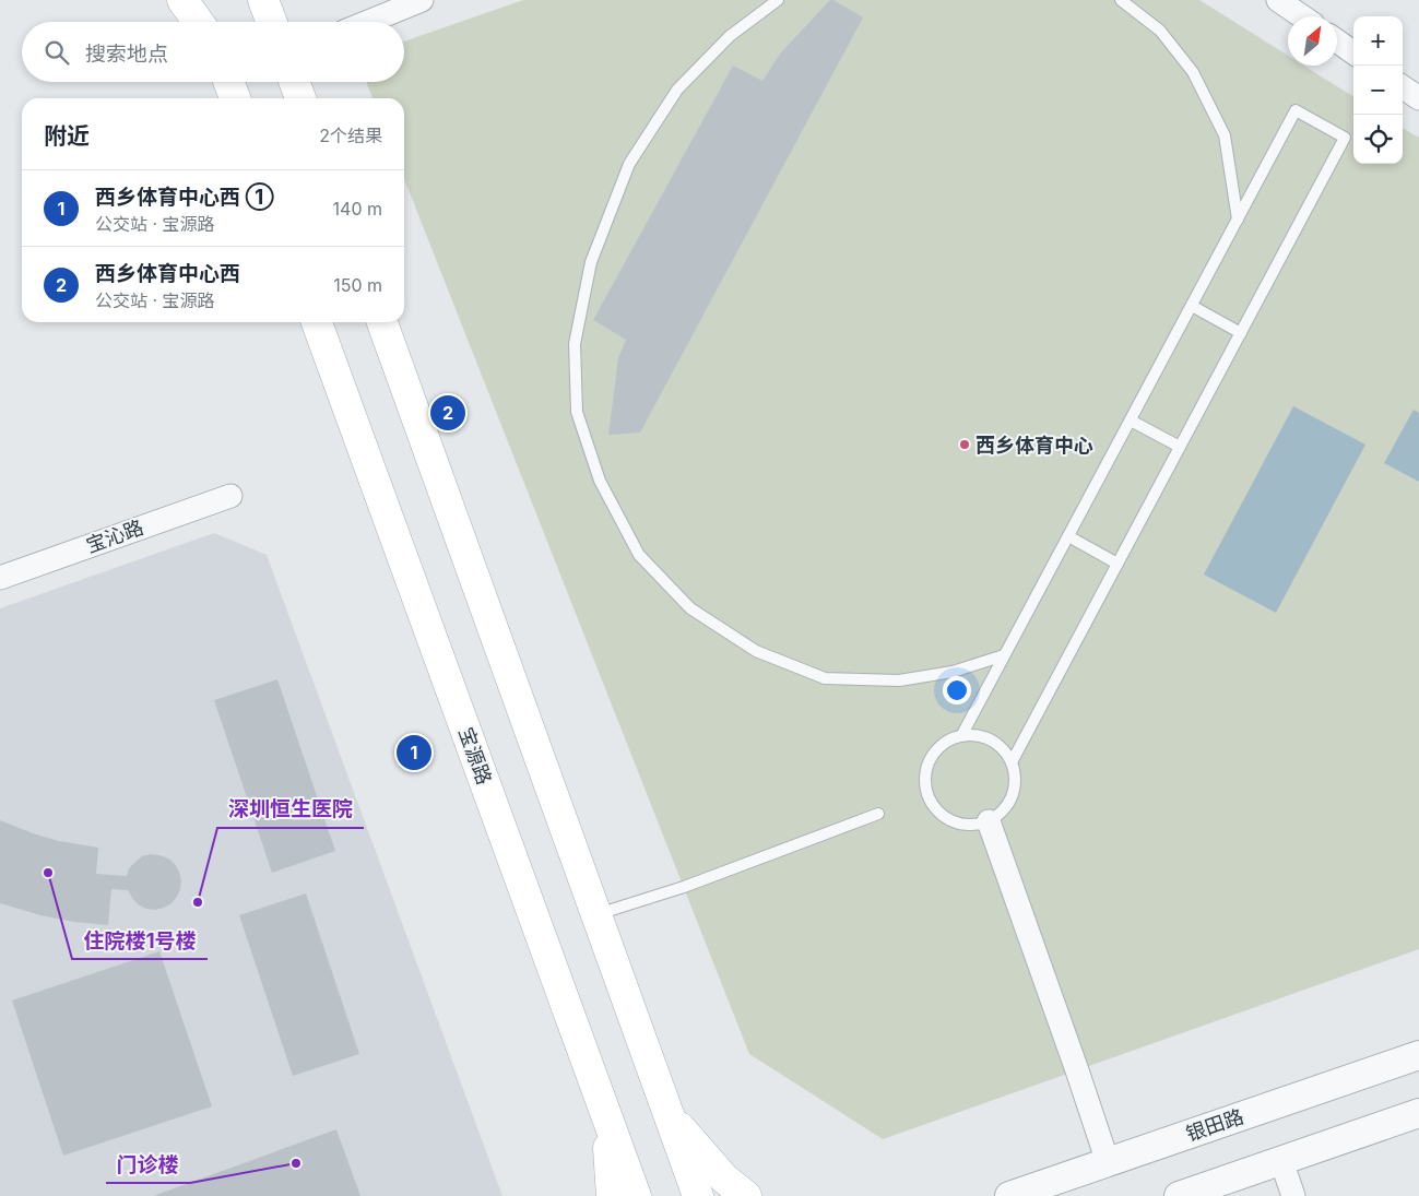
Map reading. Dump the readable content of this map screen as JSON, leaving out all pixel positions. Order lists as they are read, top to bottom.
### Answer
{
  "streets": {
    "main road": ["宝源路"],
    "street": ["宝沁路", "银田路"]
  },
  "places": [
    "西乡体育中心",
    "住院楼1号楼",
    "深圳恒生医院",
    "门诊楼"
  ],
  "north": "top right",
  "page": {
    "map_buttons": ["+", "−"],
    "search": "搜索地点",
    "heading": ["附近", "2个结果"],
    "list": [
      {
        "mark": "1",
        "name": "西乡体育中心西 ①",
        "note": "公交站 · 宝源路",
        "value": "140 m"
      },
      {
        "mark": "2",
        "name": "西乡体育中心西",
        "note": "公交站 · 宝源路",
        "value": "150 m"
      }
    ],
    "pins": ["2", "1"]
  }
}
